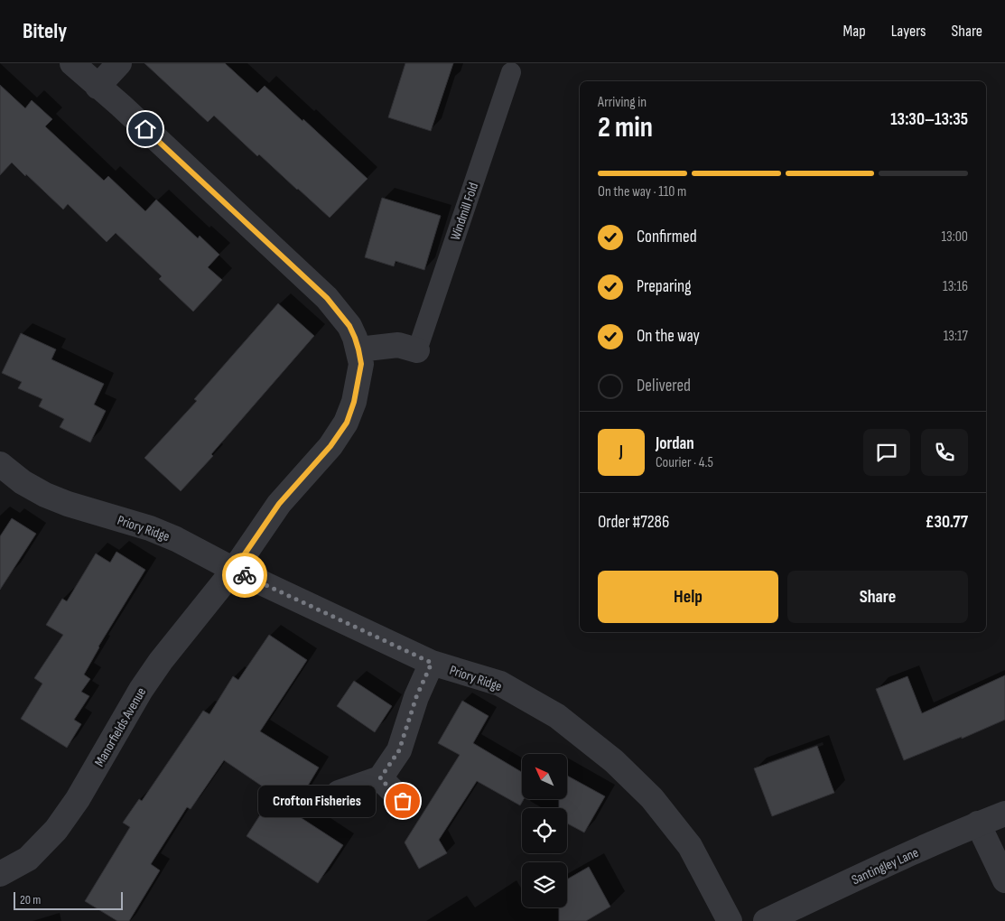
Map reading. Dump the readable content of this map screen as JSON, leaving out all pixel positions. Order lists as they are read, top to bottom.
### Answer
{
  "streets": {
    "street": ["Priory Ridge", "Manorfields Avenue", "Santingley Lane"],
    "lane": ["Windmill Fold"]
  },
  "crossings": [
    ["Priory Ridge", "Manorfields Avenue"]
  ],
  "places": ["Crofton Fisheries"],
  "scale_bar": "20 m",
  "north": "top left",
  "page": {
    "header": "Bitely",
    "nav": ["Map", "Layers", "Share"],
    "heading": ["2 min", "Arriving in", "13:30–13:35"],
    "panel": [
      "Jordan",
      "Courier · 4.5",
      "Order #7286",
      "£30.77"
    ],
    "bar": "On the way · 110 m",
    "list": [
      ["Confirmed", "13:00"],
      ["Preparing", "13:16"],
      ["On the way", "13:17"],
      "Delivered"
    ],
    "round": "J",
    "buttons": ["Help", "Share"],
    "bubble": "Crofton Fisheries",
    "scale": "20 m"
  }
}
